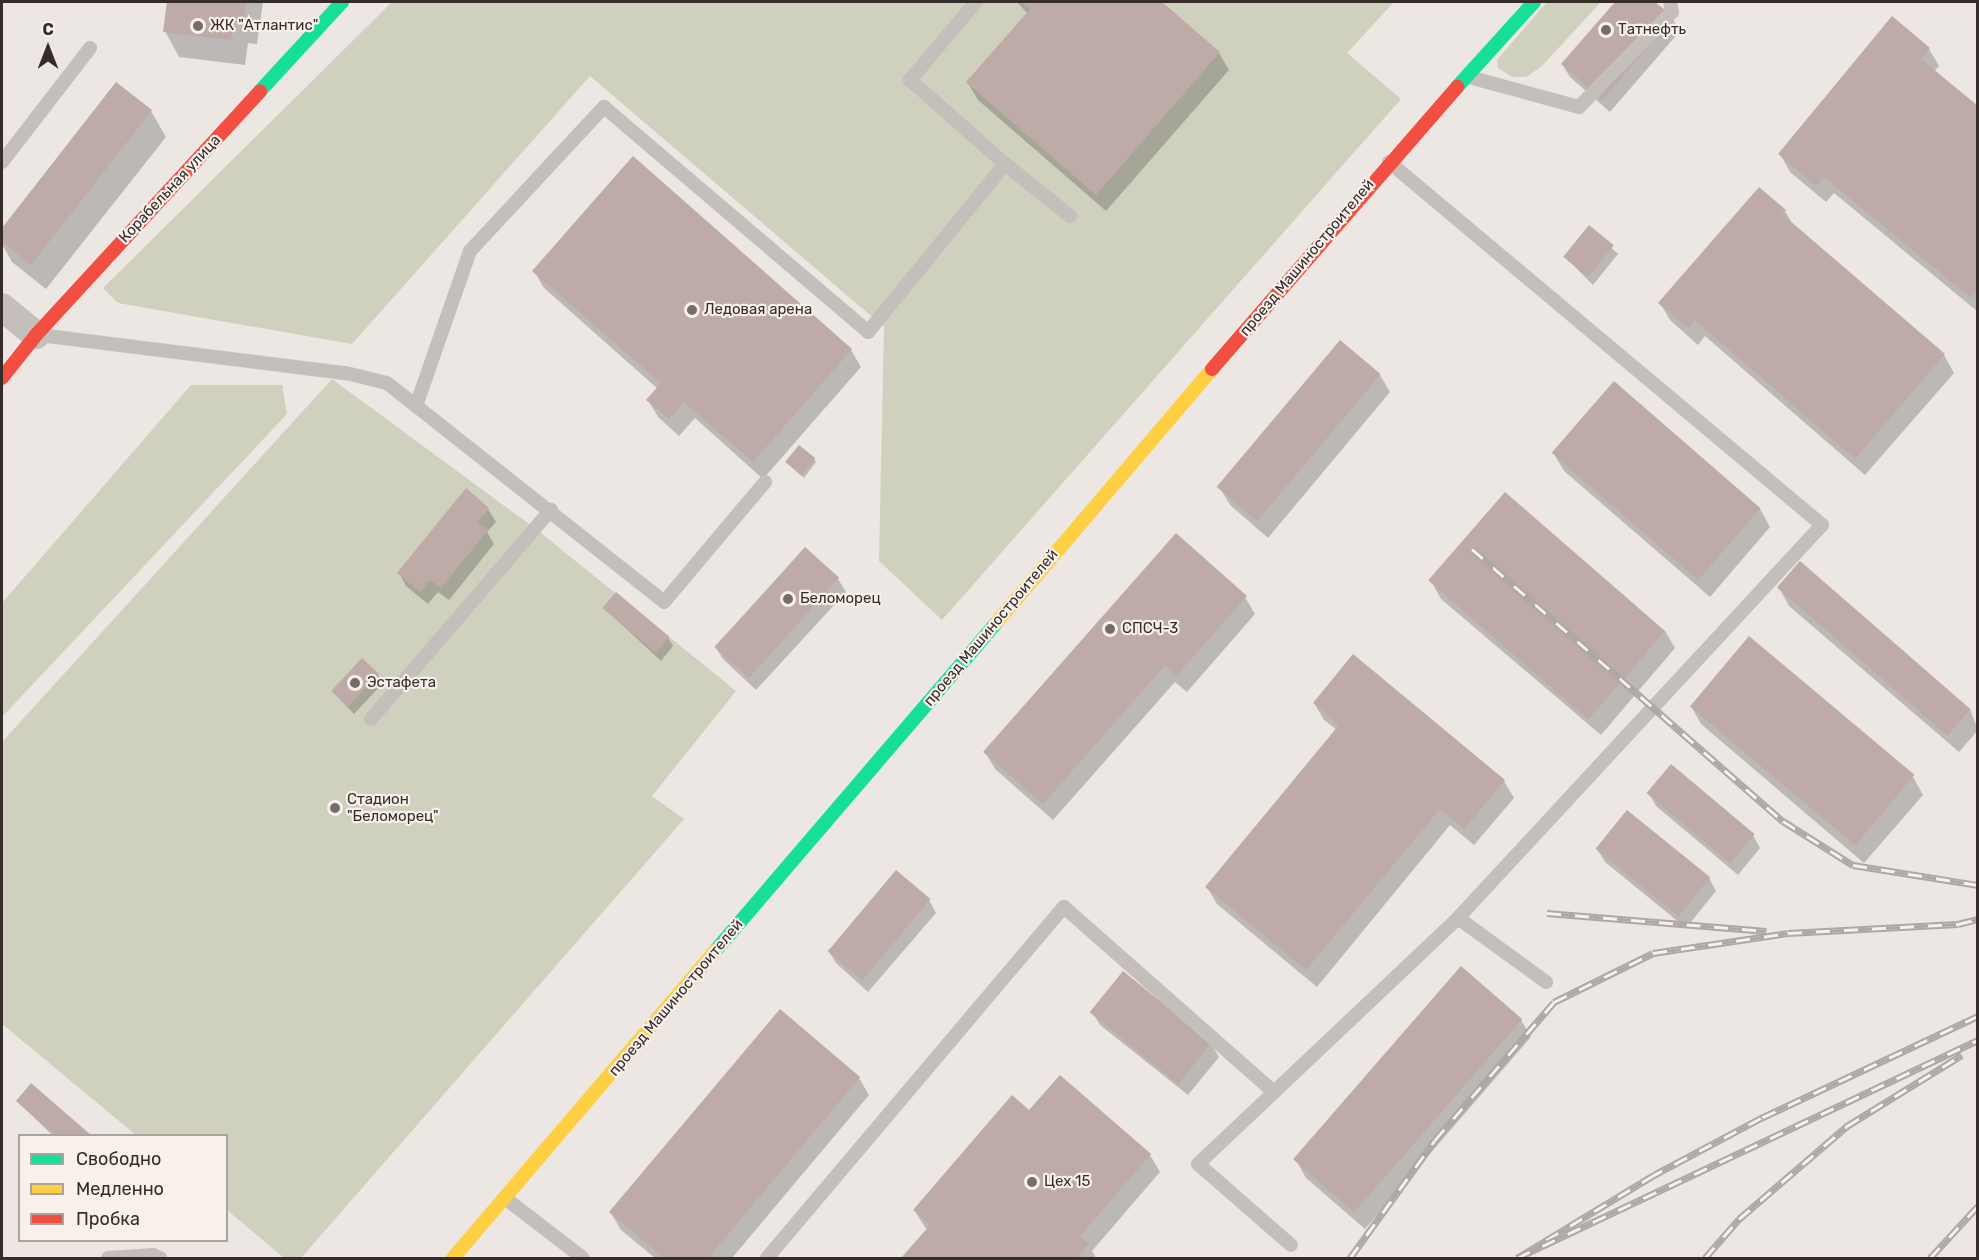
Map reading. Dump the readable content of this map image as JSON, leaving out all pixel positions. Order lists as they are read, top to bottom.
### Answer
{
  "streets": {
    "street": ["Корабельная улица", "проезд Машиностроителей"]
  },
  "places": [
    "ЖК \"Атлантис\"",
    "Татнефть",
    "Ледовая арена",
    "Беломорец",
    "СПСЧ-3",
    "Эстафета",
    "Стадион \"Беломорец\"",
    "Цех 15"
  ],
  "legend": ["Свободно", "Медленно", "Пробка"],
  "north": "top"
}
